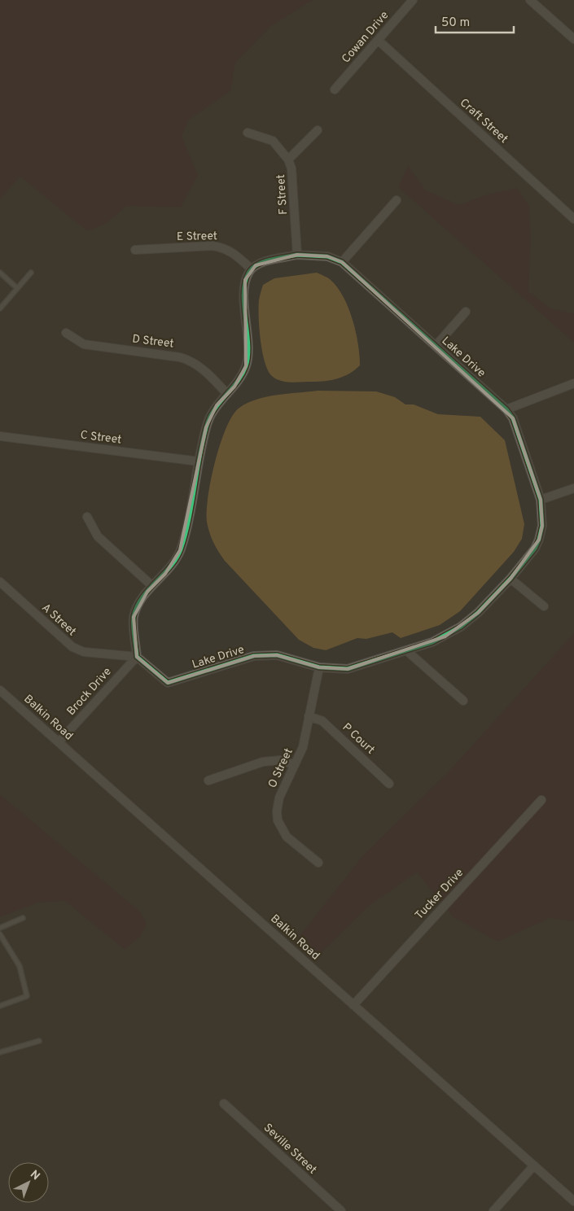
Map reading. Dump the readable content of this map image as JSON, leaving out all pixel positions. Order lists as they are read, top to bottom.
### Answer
{
  "streets": {
    "street": [
      "Cowan Drive",
      "Craft Street",
      "F Street",
      "E Street",
      "D Street",
      "Lake Drive",
      "C Street",
      "A Street",
      "Brock Drive",
      "Balkin Road",
      "P Court",
      "O Street",
      "Tucker Drive",
      "Seville Street"
    ]
  },
  "crossings": [
    ["Cowan Drive", "Craft Street"],
    ["F Street", "Lake Drive"],
    ["E Street", "Lake Drive"],
    ["Lake Drive", "A Street"],
    ["Lake Drive", "Brock Drive"],
    ["Lake Drive", "O Street"],
    ["A Street", "Brock Drive"],
    ["Brock Drive", "Balkin Road"],
    ["Balkin Road", "Tucker Drive"],
    ["P Court", "O Street"]
  ],
  "scale_bar": "50 m",
  "north": "top right"
}
